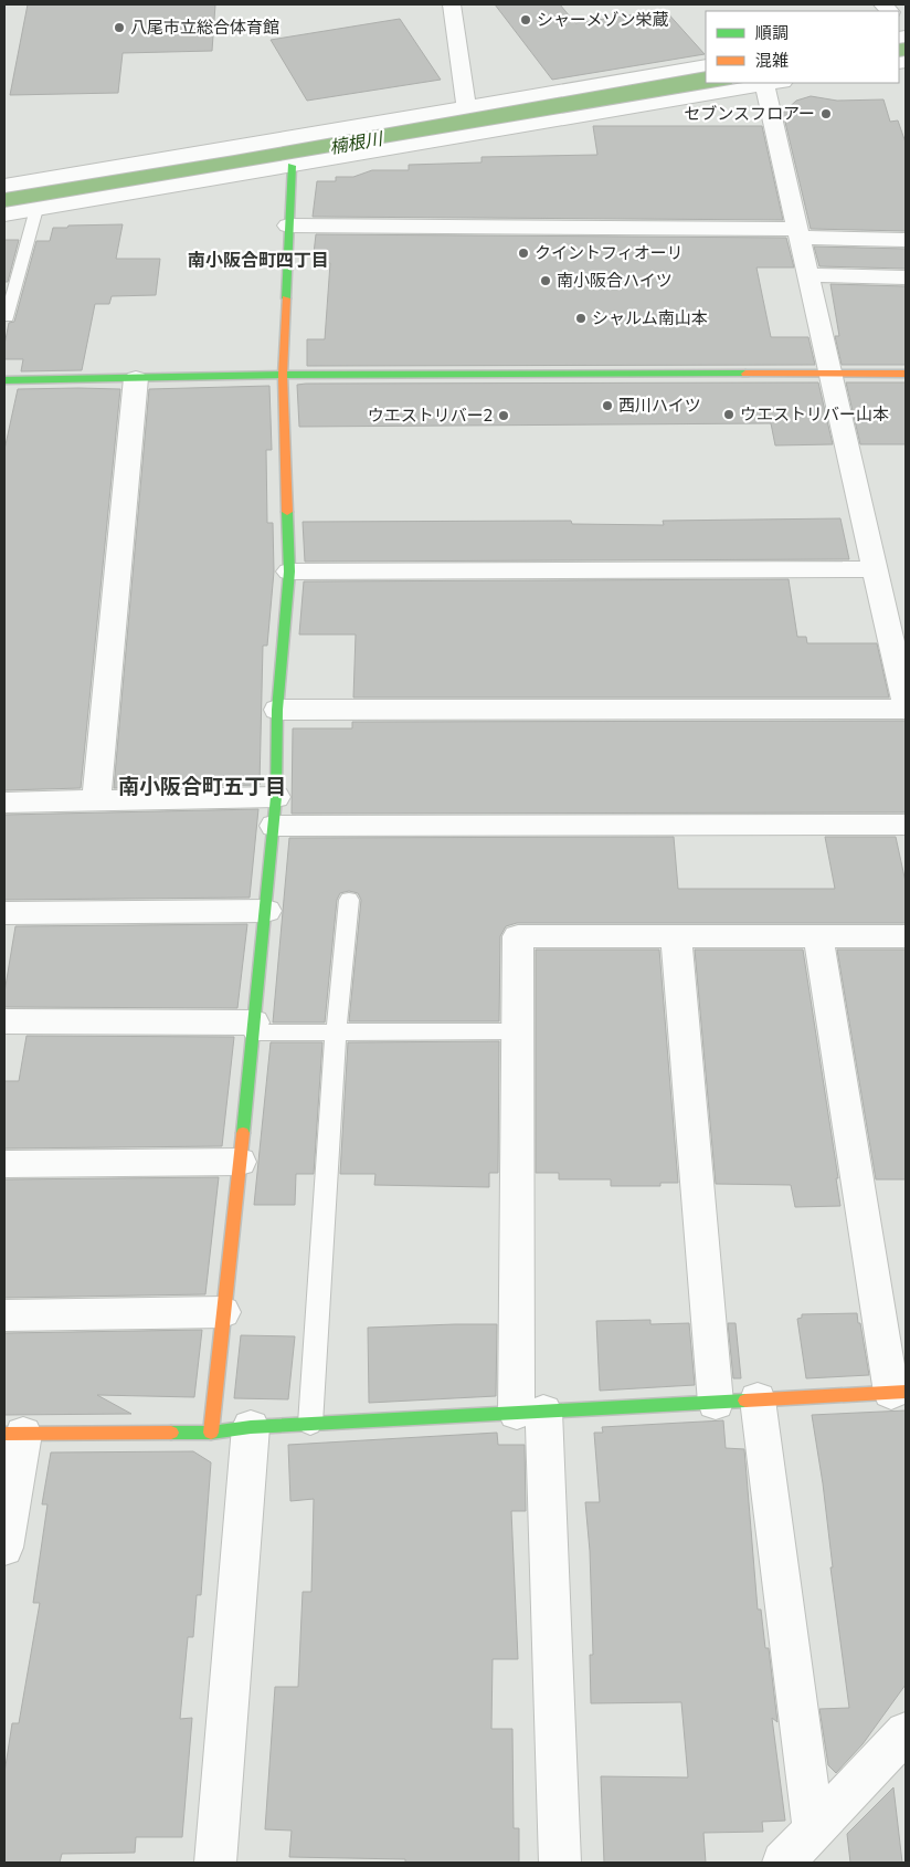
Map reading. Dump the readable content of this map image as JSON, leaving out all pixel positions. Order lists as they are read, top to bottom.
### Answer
{
  "districts": ["南小阪合町四丁目", "南小阪合町五丁目"],
  "water": ["楠根川"],
  "places": [
    "シャーメゾン栄蔵",
    "八尾市立総合体育館",
    "セブンスフロアー",
    "クイントフィオーリ",
    "南小阪合ハイツ",
    "シャルム南山本",
    "西川ハイツ",
    "ウエストリバー山本",
    "ウエストリバー2"
  ],
  "legend": ["順調", "混雑"]
}
